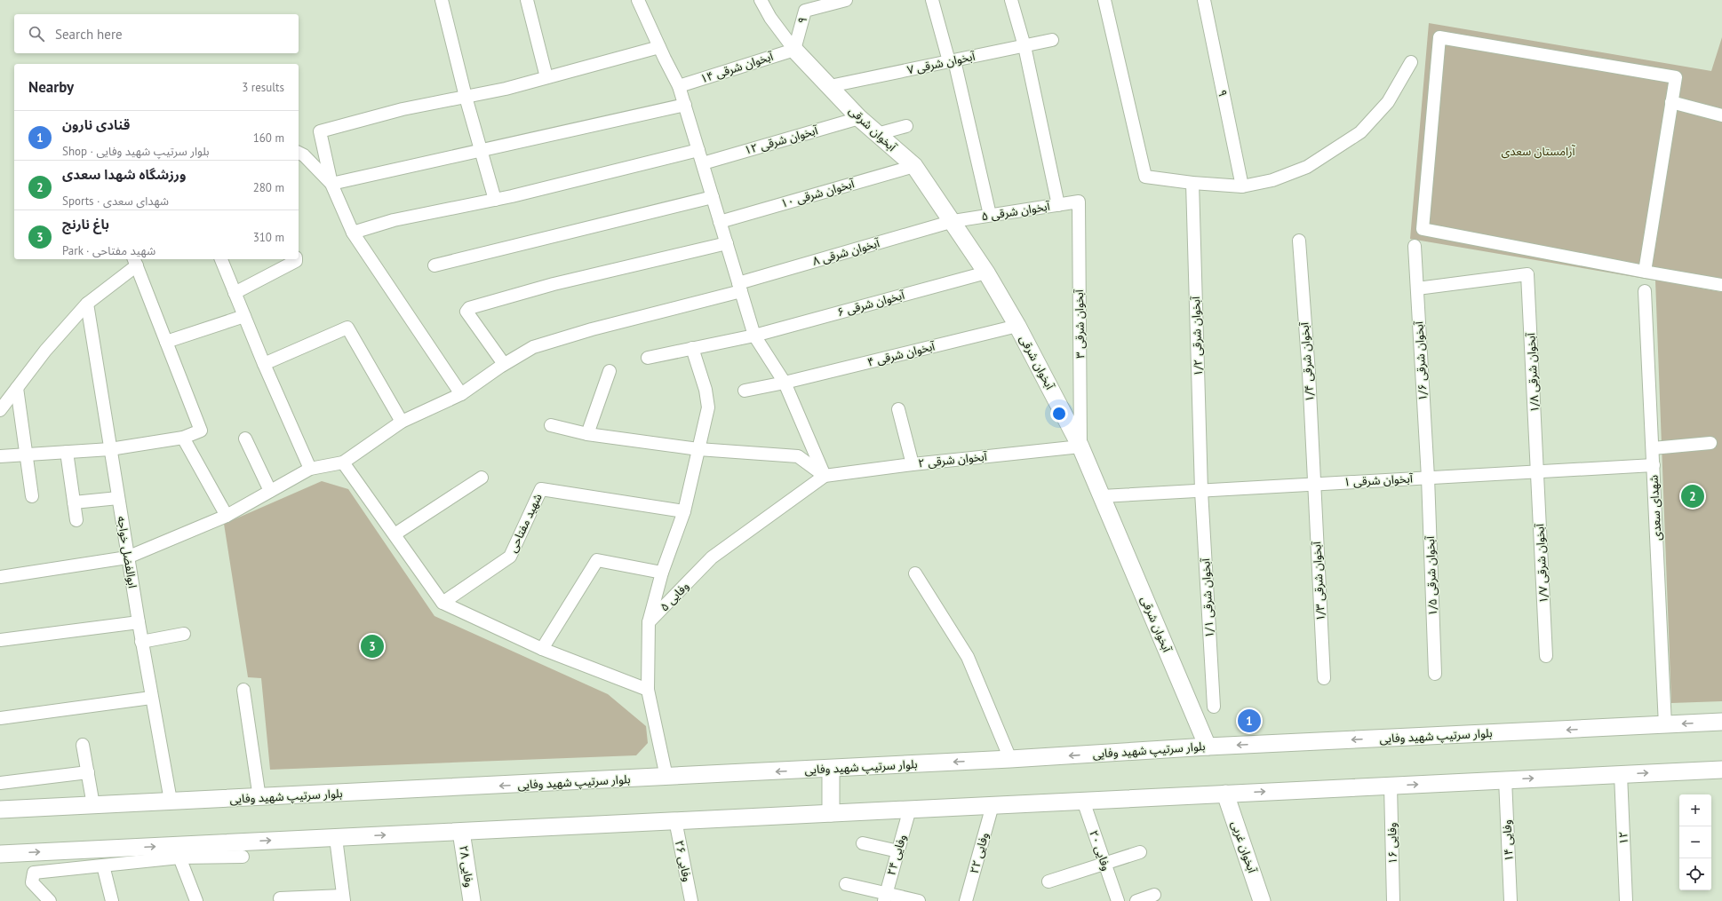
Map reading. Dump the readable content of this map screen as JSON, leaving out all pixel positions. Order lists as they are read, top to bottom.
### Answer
{
  "streets": {
    "main road": [
      "آبخوان شرقی",
      "بلوار سرتیپ شهید وفایی",
      "آبخوان غربی",
      "وفایی ۲۸"
    ],
    "street": [
      "۹",
      "آبخوان شرقی ۷",
      "آبخوان شرقی ۱۴",
      "آبخوان شرقی ۱۲",
      "آبخوان شرقی ۱۰",
      "آبخوان شرقی ۵",
      "آبخوان شرقی ۸",
      "آبخوان شرقی ۶",
      "آبخوان شرقی ۳",
      "آبخوان شرقی ۱/۲",
      "آبخوان شرقی ۴",
      "آبخوان شرقی ۱/۶",
      "آبخوان شرقی ۱/۴",
      "آبخوان شرقی ۱/۸",
      "آبخوان شرقی ۲",
      "آبخوان شرقی ۱",
      "شهدای سعدی",
      "شهید مفتاحی",
      "ابوالفضل خواجه",
      "آبخوان شرقی ۱/۷",
      "آبخوان شرقی ۱/۵",
      "آبخوان شرقی ۱/۳",
      "وفایی ۵",
      "آبخوان شرقی ۱/۱",
      "۱۲",
      "وفایی ۱۴",
      "وفایی ۱۶",
      "وفایی ۲۰",
      "وفایی ۲۲",
      "وفایی ۲۴",
      "وفایی ۲۶"
    ]
  },
  "crossings": [
    ["۹", "آبخوان شرقی ۱۴"],
    ["۹", "آبخوان شرقی"],
    ["آبخوان شرقی ۷", "آبخوان شرقی"],
    ["آبخوان شرقی ۱۴", "آبخوان شرقی"],
    ["آبخوان شرقی", "آبخوان شرقی ۱۲"],
    ["آبخوان شرقی", "آبخوان شرقی ۱۰"],
    ["آبخوان شرقی", "آبخوان شرقی ۵"],
    ["آبخوان شرقی", "آبخوان شرقی ۸"],
    ["آبخوان شرقی", "آبخوان شرقی ۶"],
    ["آبخوان شرقی", "آبخوان شرقی ۳"],
    ["آبخوان شرقی", "آبخوان شرقی ۴"],
    ["آبخوان شرقی", "آبخوان شرقی ۲"],
    ["آبخوان شرقی", "آبخوان شرقی ۱"],
    ["آبخوان شرقی", "بلوار سرتیپ شهید وفایی"],
    ["آبخوان شرقی ۵", "آبخوان شرقی ۸"],
    ["آبخوان شرقی ۵", "آبخوان شرقی ۳"],
    ["آبخوان شرقی ۳", "آبخوان شرقی ۲"],
    ["آبخوان شرقی ۱/۲", "آبخوان شرقی ۱"],
    ["آبخوان شرقی ۱/۲", "آبخوان شرقی ۱/۱"],
    ["آبخوان شرقی ۱/۶", "آبخوان شرقی ۱/۸"],
    ["آبخوان شرقی ۱/۶", "آبخوان شرقی ۱"],
    ["آبخوان شرقی ۱/۶", "آبخوان شرقی ۱/۵"],
    ["آبخوان شرقی ۱/۴", "آبخوان شرقی ۱"],
    ["آبخوان شرقی ۱/۴", "آبخوان شرقی ۱/۳"],
    ["آبخوان شرقی ۱/۸", "آبخوان شرقی ۱"],
    ["آبخوان شرقی ۱/۸", "آبخوان شرقی ۱/۷"],
    ["آبخوان شرقی ۲", "وفایی ۵"],
    ["آبخوان شرقی ۱", "شهدای سعدی"],
    ["آبخوان شرقی ۱", "آبخوان شرقی ۱/۷"],
    ["آبخوان شرقی ۱", "آبخوان شرقی ۱/۵"],
    ["آبخوان شرقی ۱", "آبخوان شرقی ۱/۳"],
    ["آبخوان شرقی ۱", "آبخوان شرقی ۱/۱"],
    ["شهدای سعدی", "بلوار سرتیپ شهید وفایی"],
    ["ابوالفضل خواجه", "بلوار سرتیپ شهید وفایی"]
  ],
  "parks": ["آرامستان سعدی"],
  "page": {
    "search": "Search here",
    "heading": ["Nearby", "3 results"],
    "list": [
      {
        "mark": "1",
        "name": "قنادی نارون",
        "note": "Shop · بلوار سرتیپ شهید وفایی",
        "value": "160 m"
      },
      {
        "mark": "2",
        "name": "ورزشگاه شهدا سعدی",
        "note": "Sports · شهدای سعدی",
        "value": "280 m"
      },
      {
        "mark": "3",
        "name": "باغ نارنج",
        "note": "Park · شهید مفتاحی",
        "value": "310 m"
      }
    ],
    "pins": ["2", "3", "1"],
    "map_buttons": ["+", "−"]
  }
}
